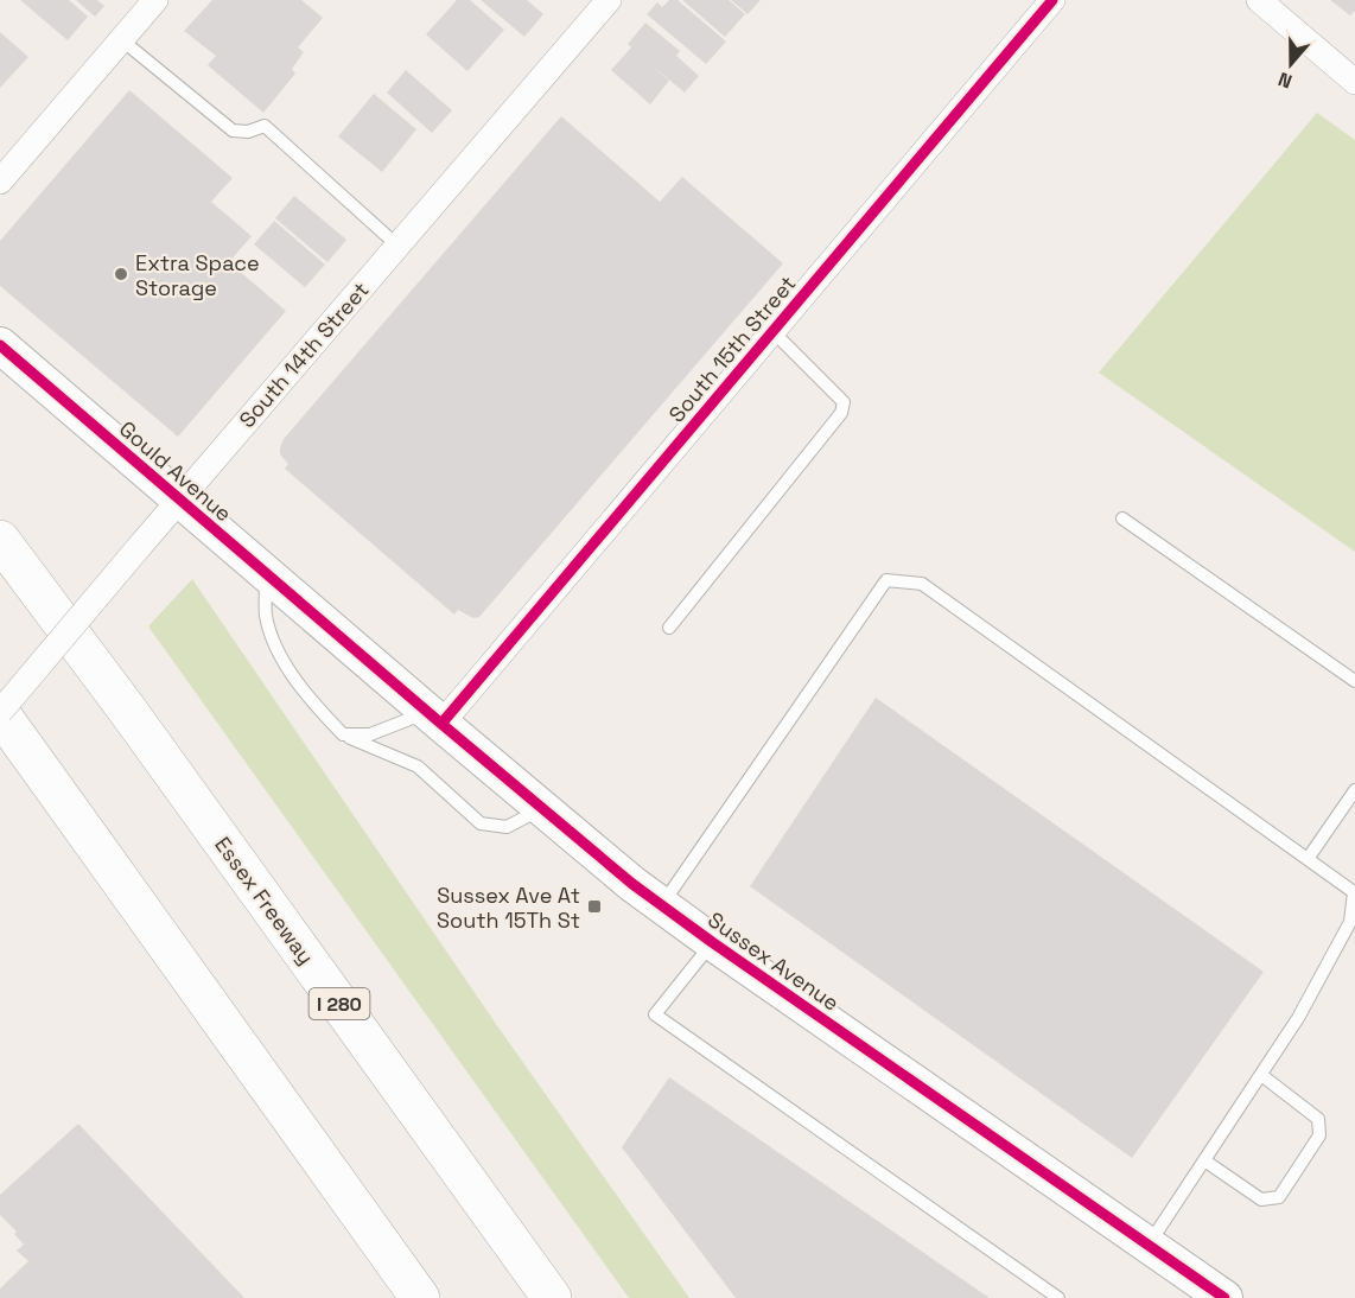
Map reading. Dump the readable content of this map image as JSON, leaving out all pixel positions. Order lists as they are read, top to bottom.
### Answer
{
  "streets": {
    "highway": ["Essex Freeway", "I 280"],
    "street": [
      "South 15th Street",
      "South 14th Street",
      "Gould Avenue",
      "Sussex Avenue"
    ]
  },
  "crossings": [
    ["South 15th Street", "Sussex Avenue"],
    ["South 14th Street", "Gould Avenue"],
    ["Gould Avenue", "Sussex Avenue"]
  ],
  "places": {
    "other": ["Extra Space Storage"],
    "transit": ["Sussex Ave At South 15Th St"]
  },
  "north": "bottom"
}
